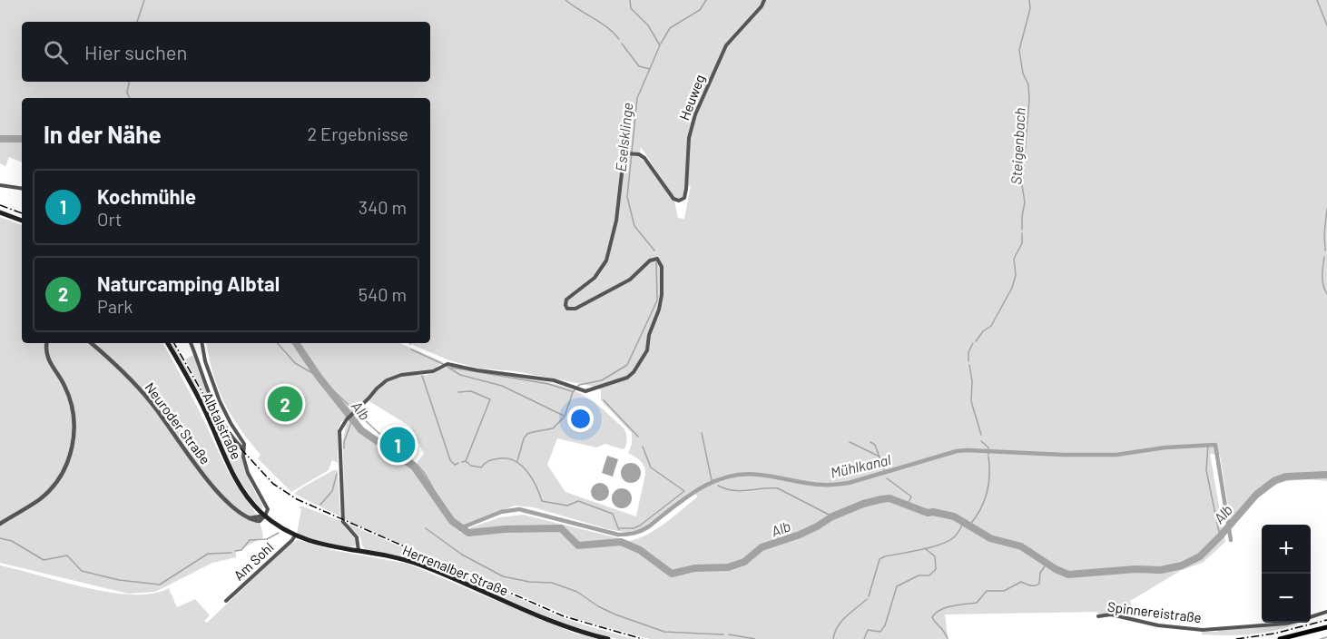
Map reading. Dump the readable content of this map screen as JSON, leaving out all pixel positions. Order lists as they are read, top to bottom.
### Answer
{
  "streets": {
    "main road": ["Albtalstraße", "Herrenalber Straße"],
    "street": [
      "Heuweg",
      "Neuroder Straße",
      "Am Sohl",
      "Spinnereistraße"
    ]
  },
  "crossings": [
    ["Heuweg", "Herrenalber Straße"],
    ["Neuroder Straße", "Albtalstraße"],
    ["Neuroder Straße", "Herrenalber Straße"],
    ["Albtalstraße", "Herrenalber Straße"],
    ["Am Sohl", "Herrenalber Straße"]
  ],
  "water": [
    "Eselsklinge",
    "Steigenbach",
    "Alb",
    "Mühlkanal"
  ],
  "page": {
    "search": "Hier suchen",
    "heading": ["In der Nähe", "2 Ergebnisse"],
    "list": [
      {
        "mark": "1",
        "name": "Kochmühle",
        "note": "Ort",
        "value": "340 m"
      },
      {
        "mark": "2",
        "name": "Naturcamping Albtal",
        "note": "Park",
        "value": "540 m"
      }
    ],
    "pins": ["2", "1"],
    "map_buttons": ["+", "−"]
  }
}
